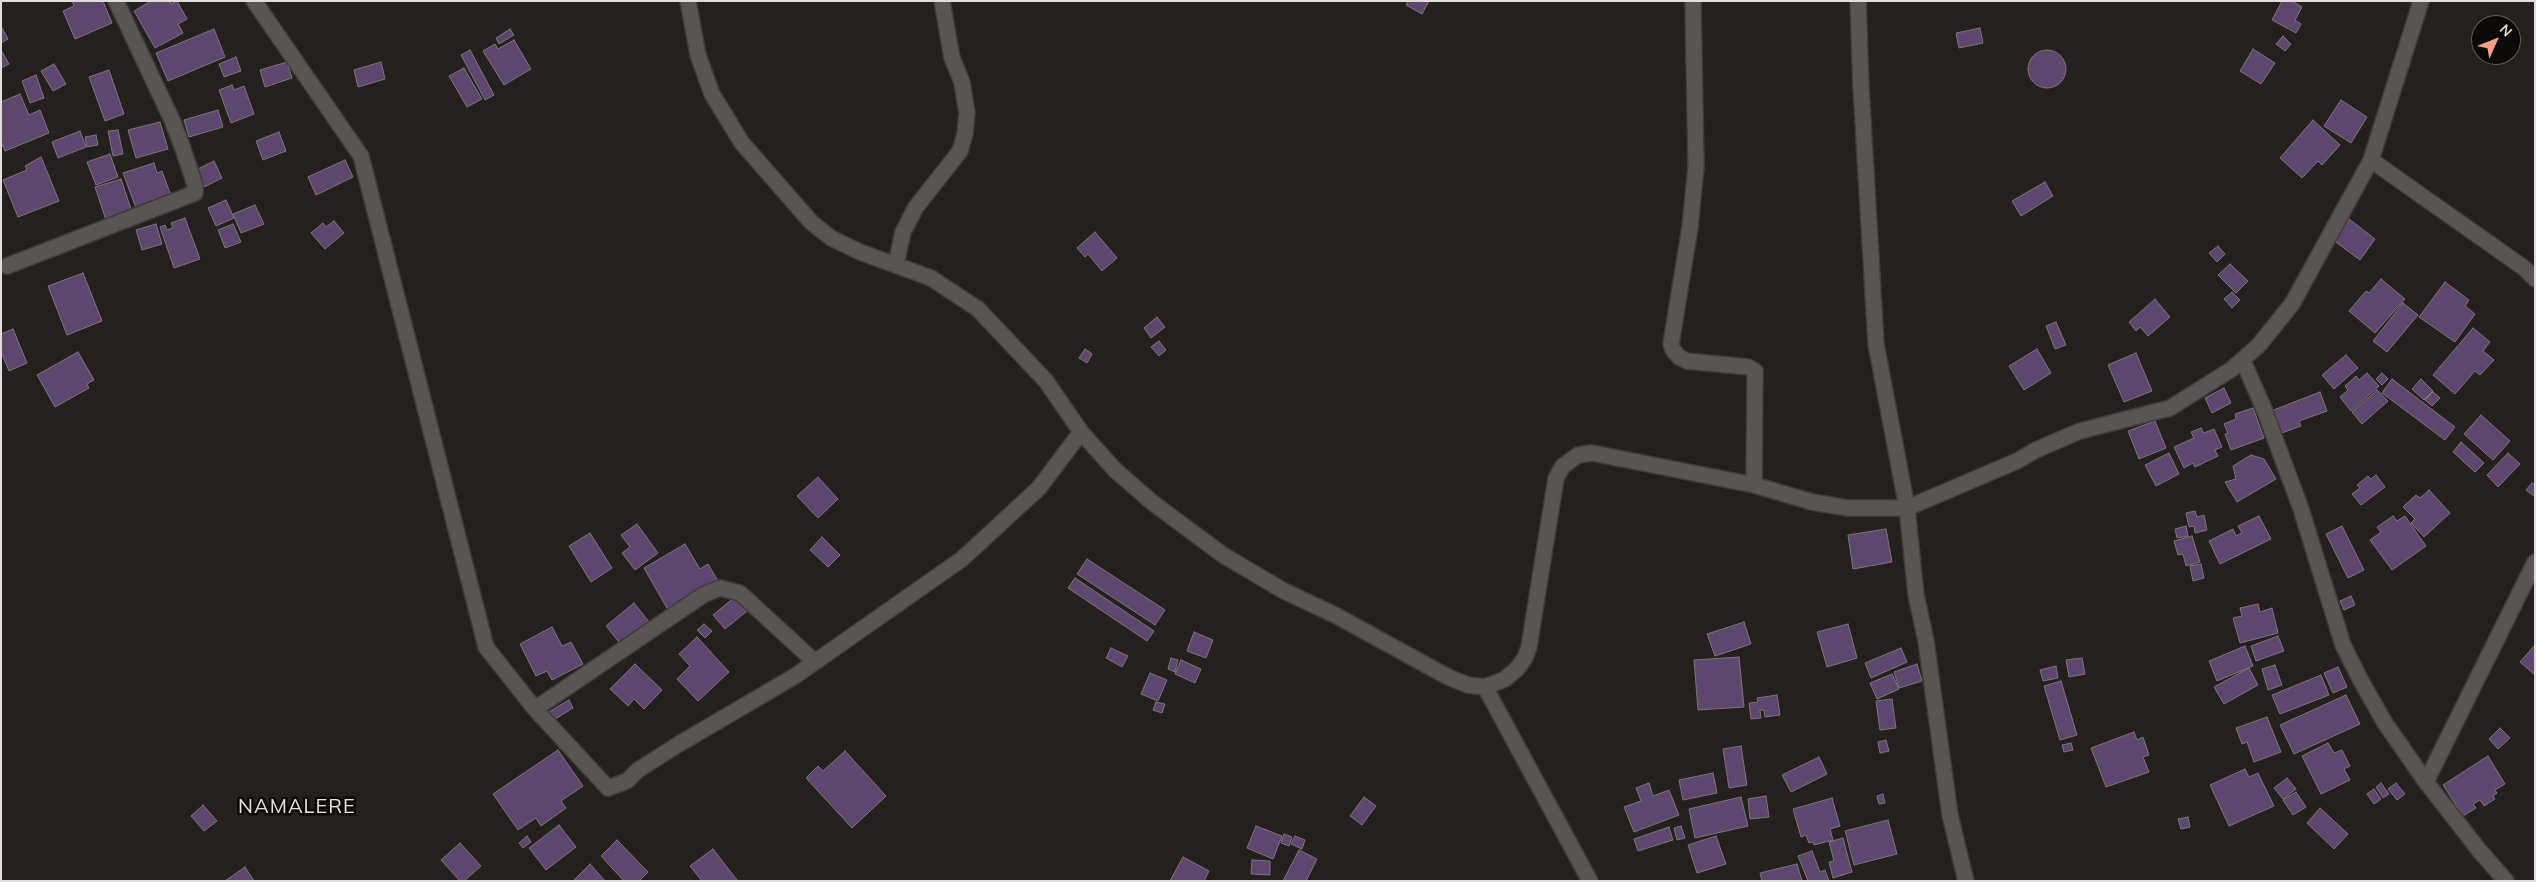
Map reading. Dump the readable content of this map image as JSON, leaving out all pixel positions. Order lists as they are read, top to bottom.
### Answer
{
  "districts": ["NAMALERE"],
  "north": "top right"
}
